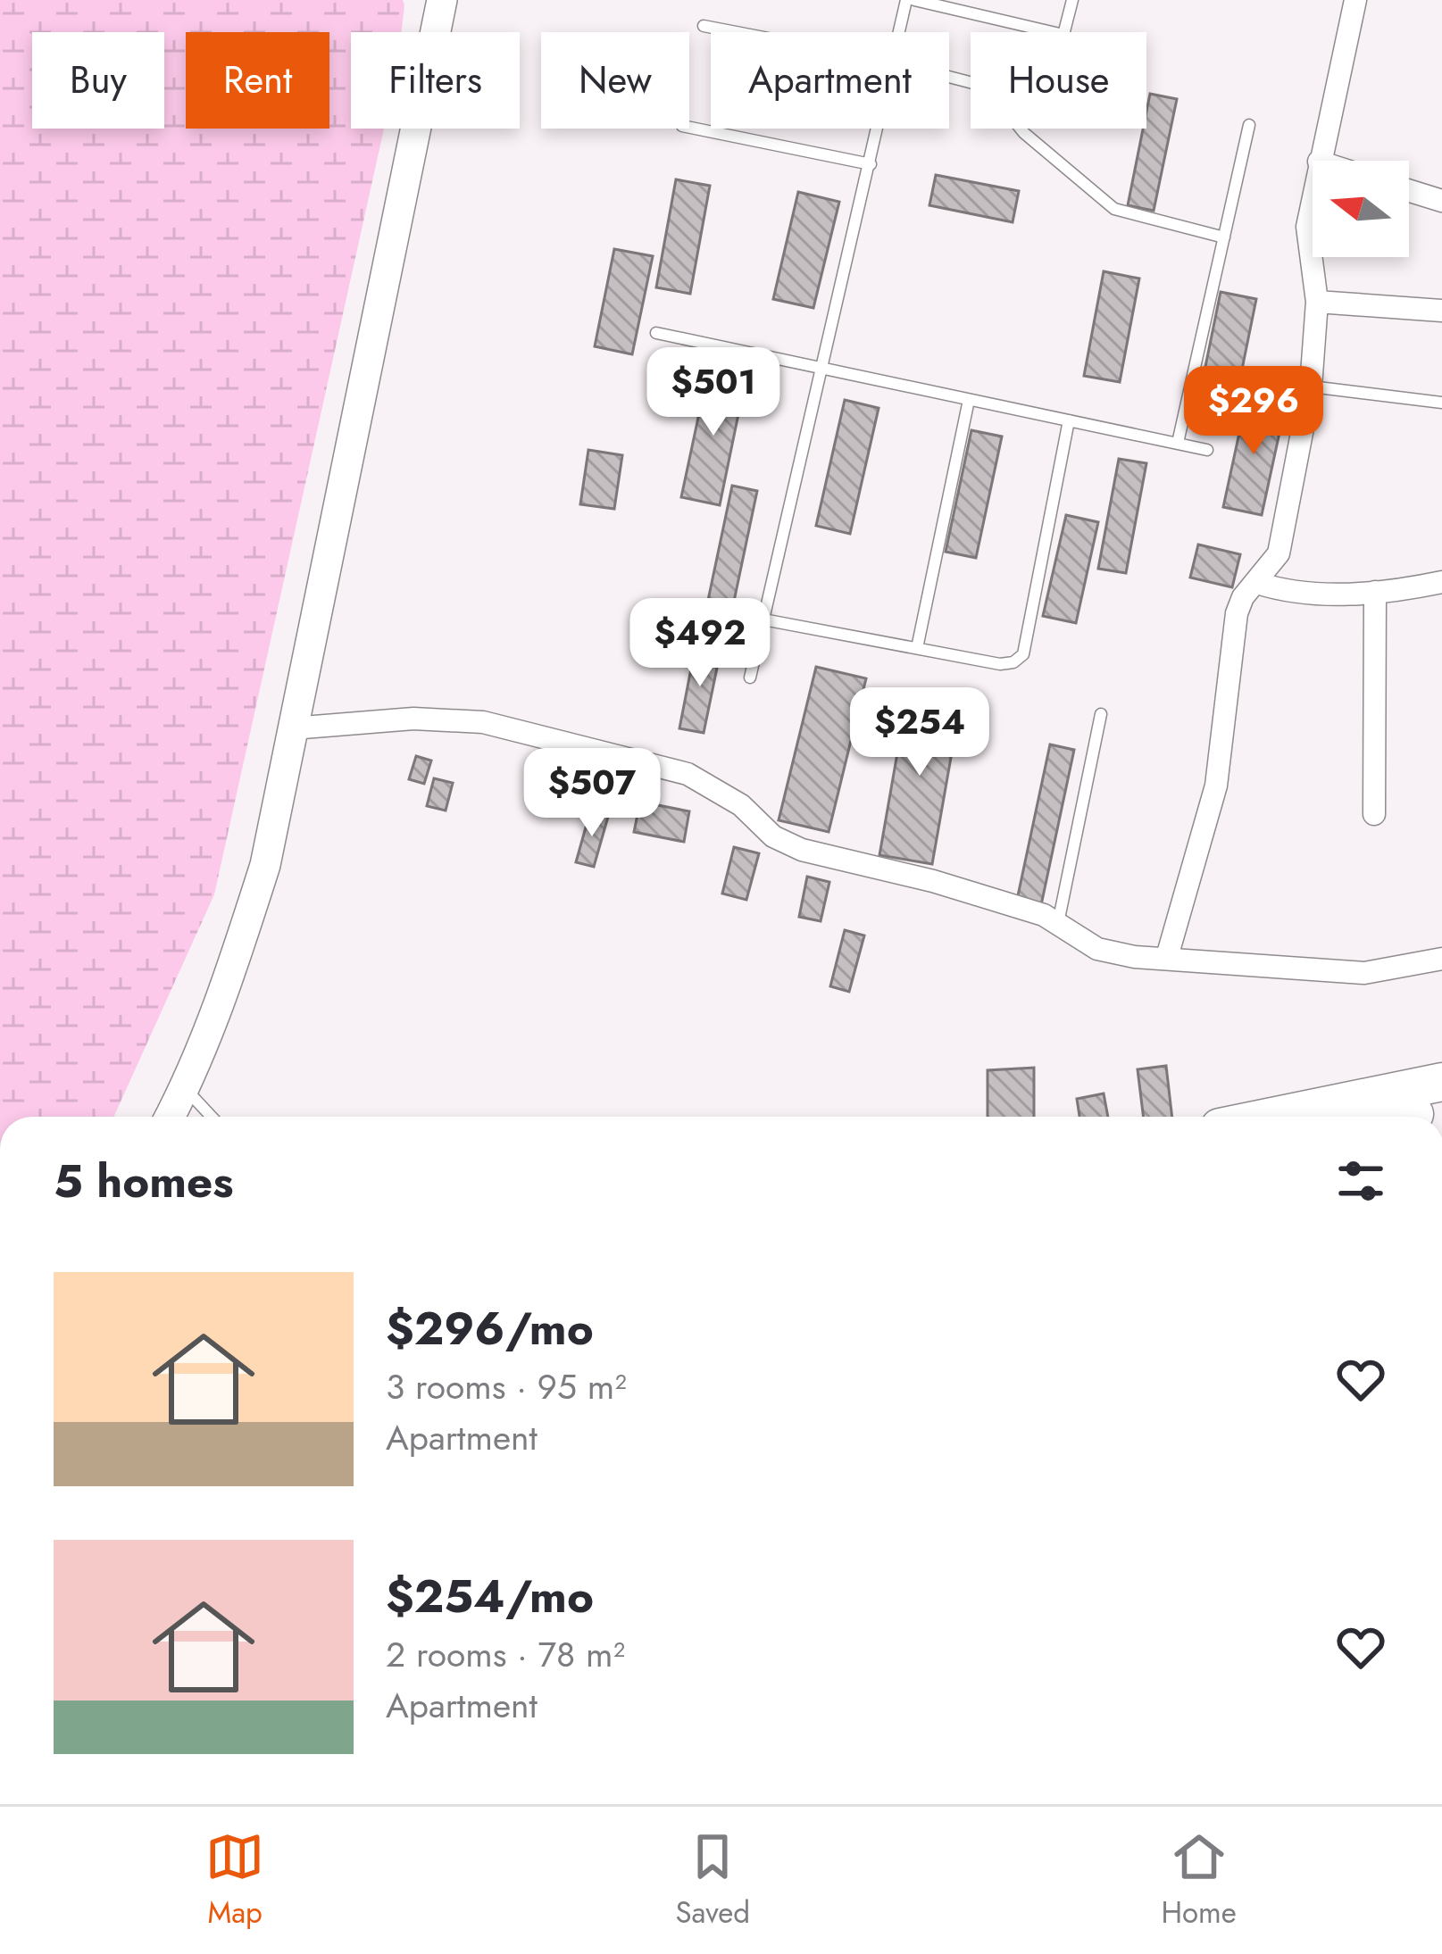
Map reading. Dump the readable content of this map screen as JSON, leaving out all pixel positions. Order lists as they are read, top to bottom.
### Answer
{
  "north": "left",
  "page": {
    "chip": [
      "Buy",
      "Rent",
      "Filters",
      "New",
      "Apartment",
      "House"
    ],
    "price": [
      "$501",
      "$296",
      "$492",
      "$254",
      "$507"
    ],
    "heading": "5 homes",
    "list": [
      {
        "name": "$296/mo",
        "note": "3 rooms · 95 m² · Apartment"
      },
      {
        "name": "$254/mo",
        "note": "2 rooms · 78 m² · Apartment"
      }
    ],
    "tabs": ["Map", "Saved", "Home"]
  }
}
